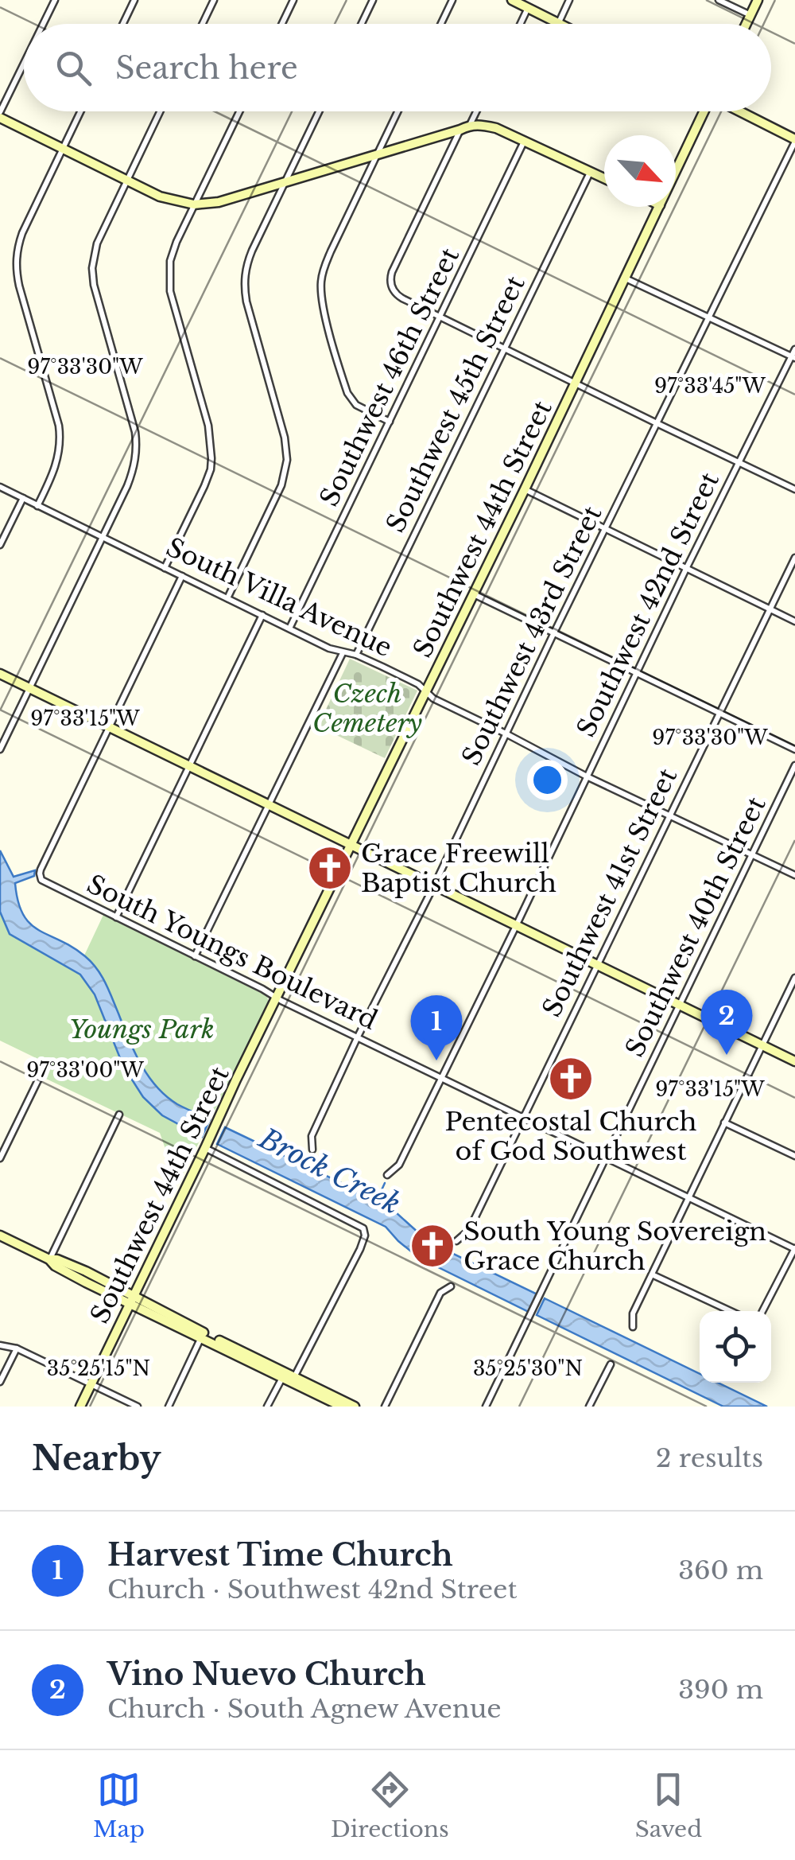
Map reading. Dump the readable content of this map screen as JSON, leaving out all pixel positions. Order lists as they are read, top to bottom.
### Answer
{
  "streets": {
    "main road": ["Southwest 44th Street"],
    "street": [
      "Southwest 46th Street",
      "Southwest 45th Street",
      "South Villa Avenue",
      "Southwest 42nd Street",
      "Southwest 43rd Street",
      "Southwest 41st Street",
      "Southwest 40th Street",
      "South Youngs Boulevard"
    ]
  },
  "crossings": [
    ["Southwest 46th Street", "South Villa Avenue"],
    ["Southwest 45th Street", "South Villa Avenue"],
    ["Southwest 44th Street", "South Villa Avenue"],
    ["Southwest 44th Street", "South Youngs Boulevard"],
    ["South Villa Avenue", "Southwest 42nd Street"],
    ["South Villa Avenue", "Southwest 43rd Street"],
    ["South Villa Avenue", "Southwest 41st Street"],
    ["South Villa Avenue", "Southwest 40th Street"],
    ["Southwest 42nd Street", "South Youngs Boulevard"],
    ["Southwest 43rd Street", "South Youngs Boulevard"],
    ["Southwest 41st Street", "South Youngs Boulevard"],
    ["Southwest 40th Street", "South Youngs Boulevard"]
  ],
  "water": ["Brock Creek"],
  "parks": ["Czech Cemetery", "Youngs Park"],
  "places": {
    "church": ["Grace Freewill Baptist Church", "Pentecostal Church of God Southwest", "South Young Sovereign Grace Church"]
  },
  "north": "bottom right",
  "page": {
    "search": "Search here",
    "pins": ["2", "1"],
    "heading": ["Nearby", "2 results"],
    "list": [
      {
        "mark": "1",
        "name": "Harvest Time Church",
        "note": "Church · Southwest 42nd Street",
        "value": "360 m"
      },
      {
        "mark": "2",
        "name": "Vino Nuevo Church",
        "note": "Church · South Agnew Avenue",
        "value": "390 m"
      }
    ],
    "nav": ["Map", "Directions", "Saved"]
  },
  "coordinates": [
    "97°33'30\"W",
    "97°33'45\"W",
    "97°33'15\"W",
    "97°33'00\"W",
    "35°25'15\"N",
    "35°25'30\"N"
  ]
}
